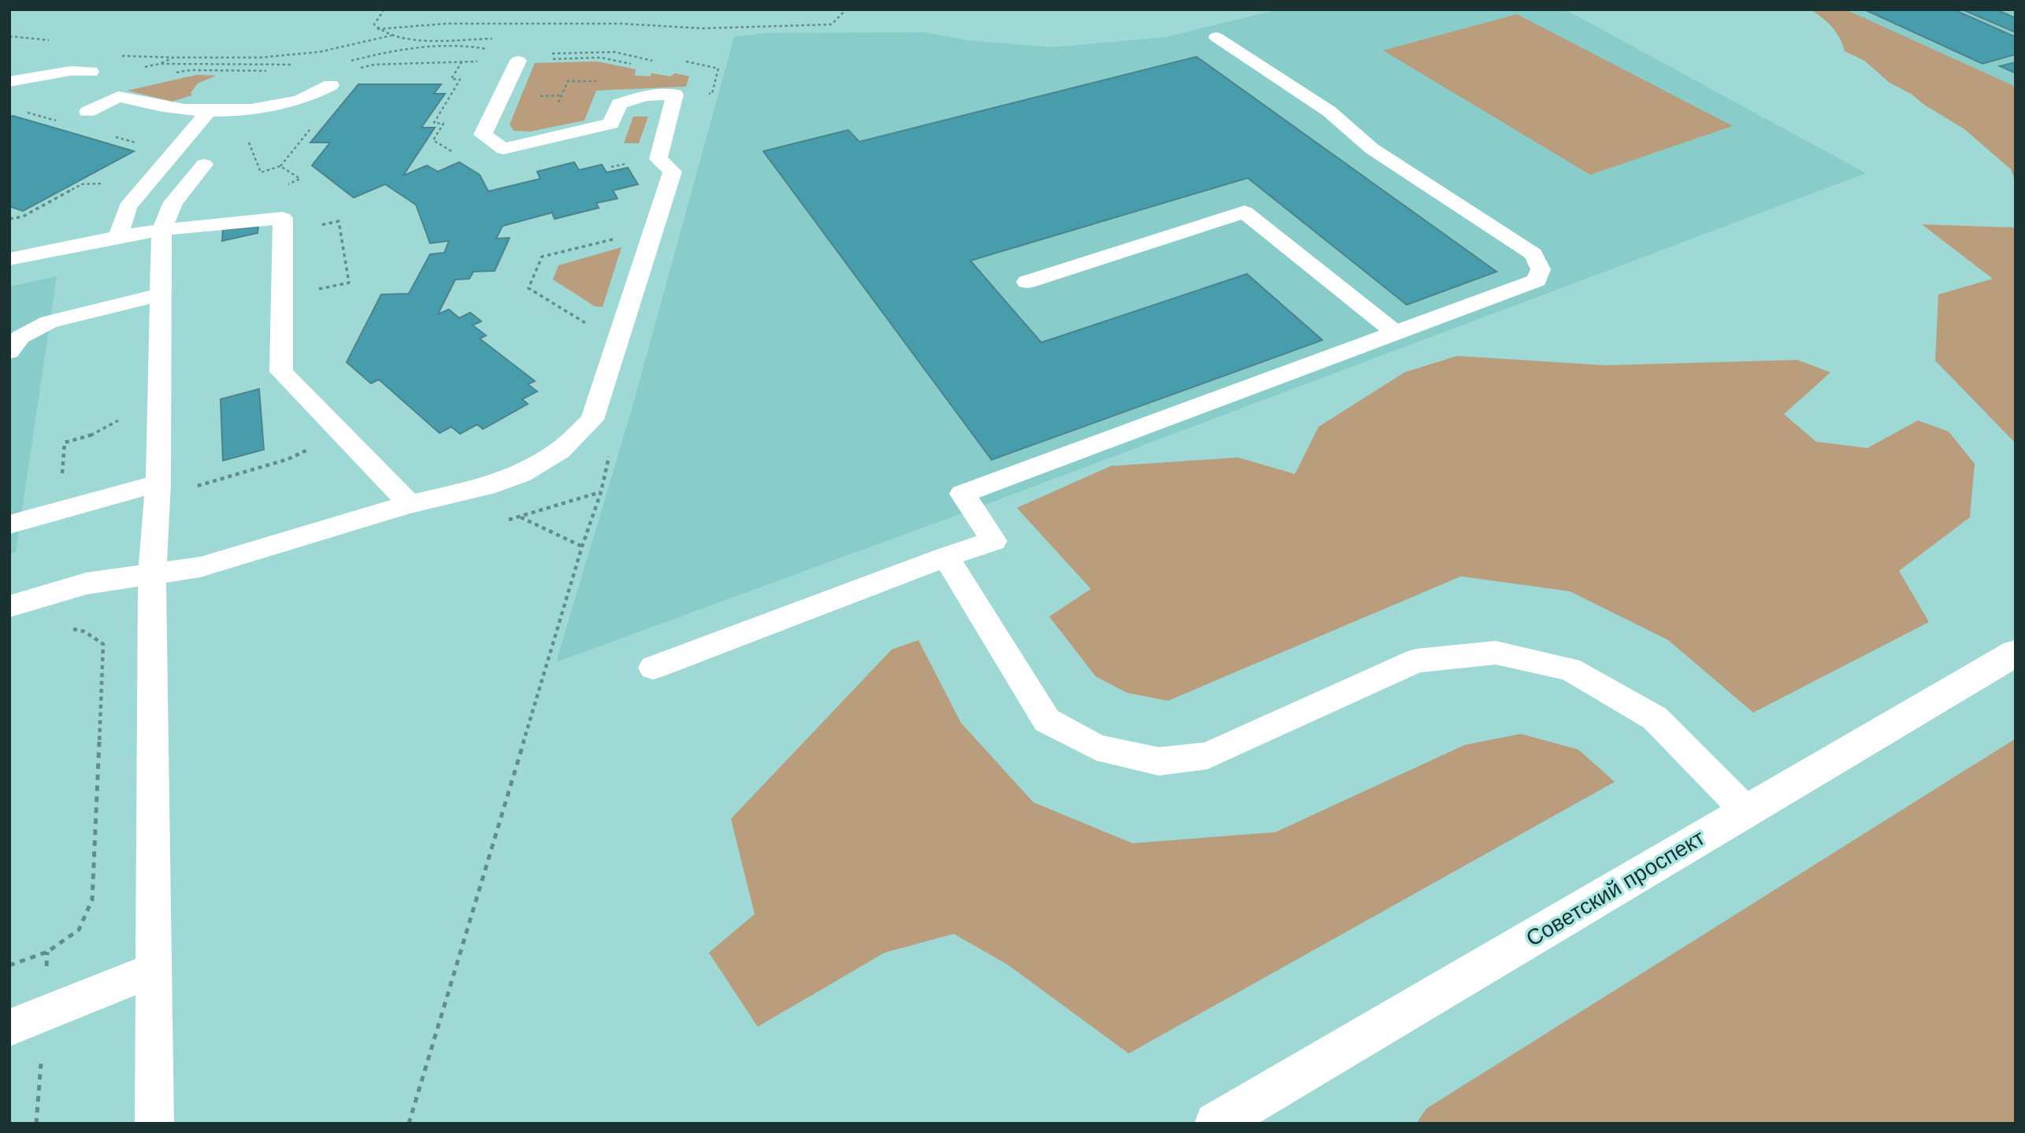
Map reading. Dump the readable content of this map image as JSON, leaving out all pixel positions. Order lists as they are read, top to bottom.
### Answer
{
  "streets": {
    "main road": ["Советский проспект"]
  }
}
